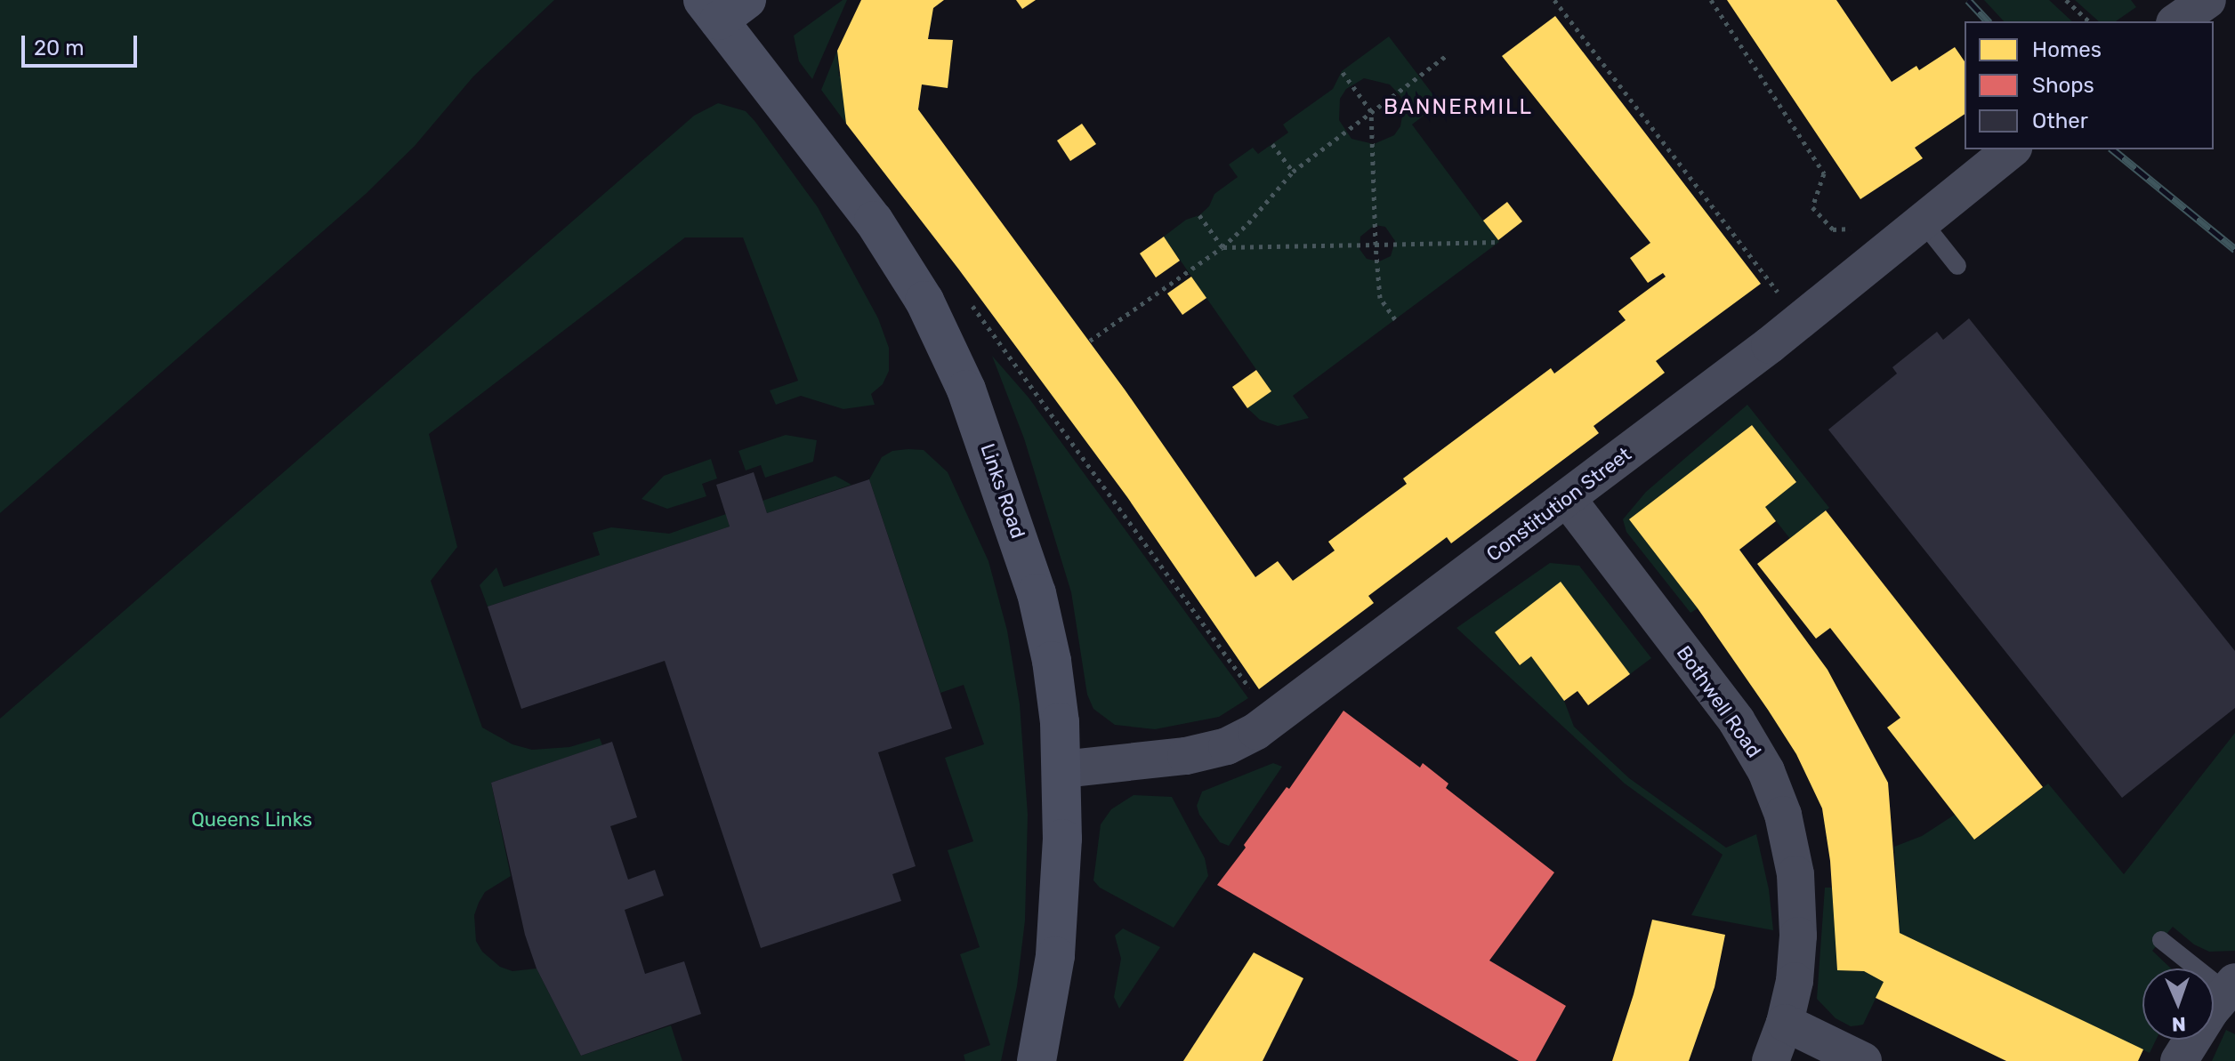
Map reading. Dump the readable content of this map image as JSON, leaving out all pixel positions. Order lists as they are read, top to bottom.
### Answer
{
  "streets": {
    "street": ["Links Road", "Constitution Street", "Bothwell Road"]
  },
  "crossings": [
    ["Links Road", "Constitution Street"],
    ["Constitution Street", "Bothwell Road"]
  ],
  "districts": ["BANNERMILL"],
  "parks": ["Queens Links"],
  "legend": ["Homes", "Shops", "Other"],
  "scale_bar": "20 m",
  "north": "bottom"
}
